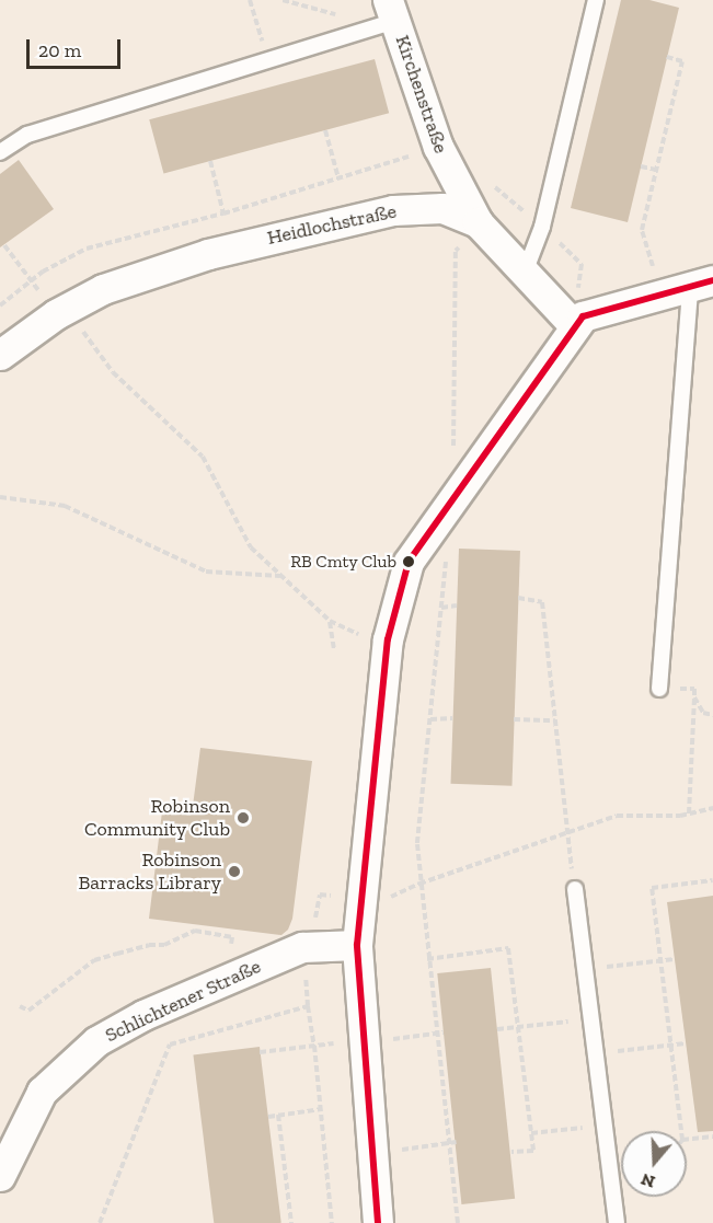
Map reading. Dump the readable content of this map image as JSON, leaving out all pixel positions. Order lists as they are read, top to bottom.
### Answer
{
  "streets": {
    "street": ["Kirchenstraße", "Heidlochstraße", "Schlichtener Straße"]
  },
  "crossings": [
    ["Kirchenstraße", "Heidlochstraße"]
  ],
  "places": ["RB Cmty Club", "Robinson Community Club", "Robinson Barracks Library"],
  "scale_bar": "20 m",
  "north": "bottom"
}
